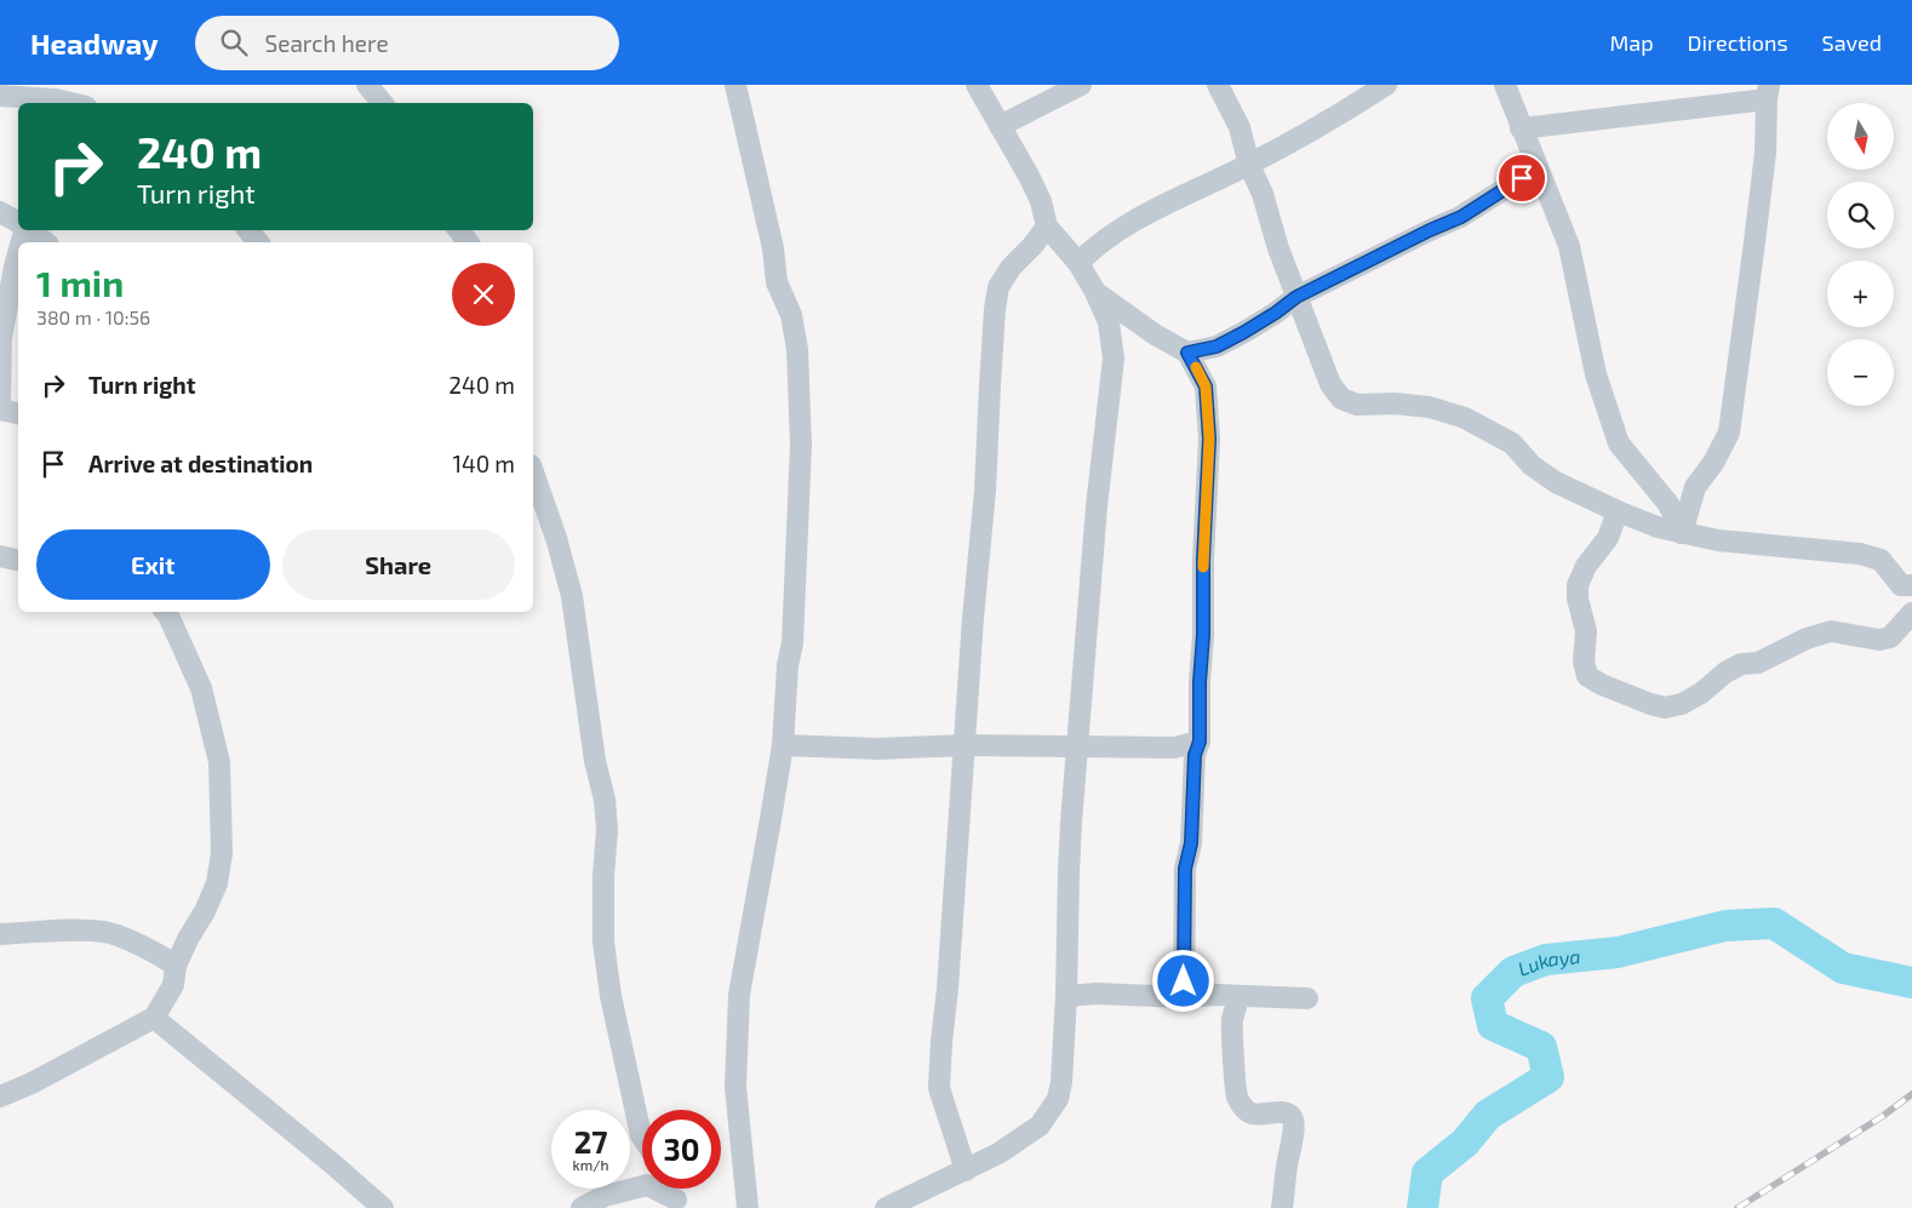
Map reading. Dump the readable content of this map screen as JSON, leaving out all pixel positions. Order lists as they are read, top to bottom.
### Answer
{
  "water": ["Lukaya"],
  "north": "bottom",
  "page": {
    "header": "Headway",
    "search": "Search here",
    "nav": ["Map", "Directions", "Saved"],
    "map_buttons": ["+", "−"],
    "turn": ["240 m", "Turn right"],
    "heading": ["1 min", "380 m · 10:56"],
    "list": [
      {
        "name": "Turn right",
        "value": "240 m"
      },
      {
        "name": "Arrive at destination",
        "value": "140 m"
      }
    ],
    "buttons": ["Exit", "Share"],
    "speed": "27 km/h",
    "limit": "30"
  }
}
